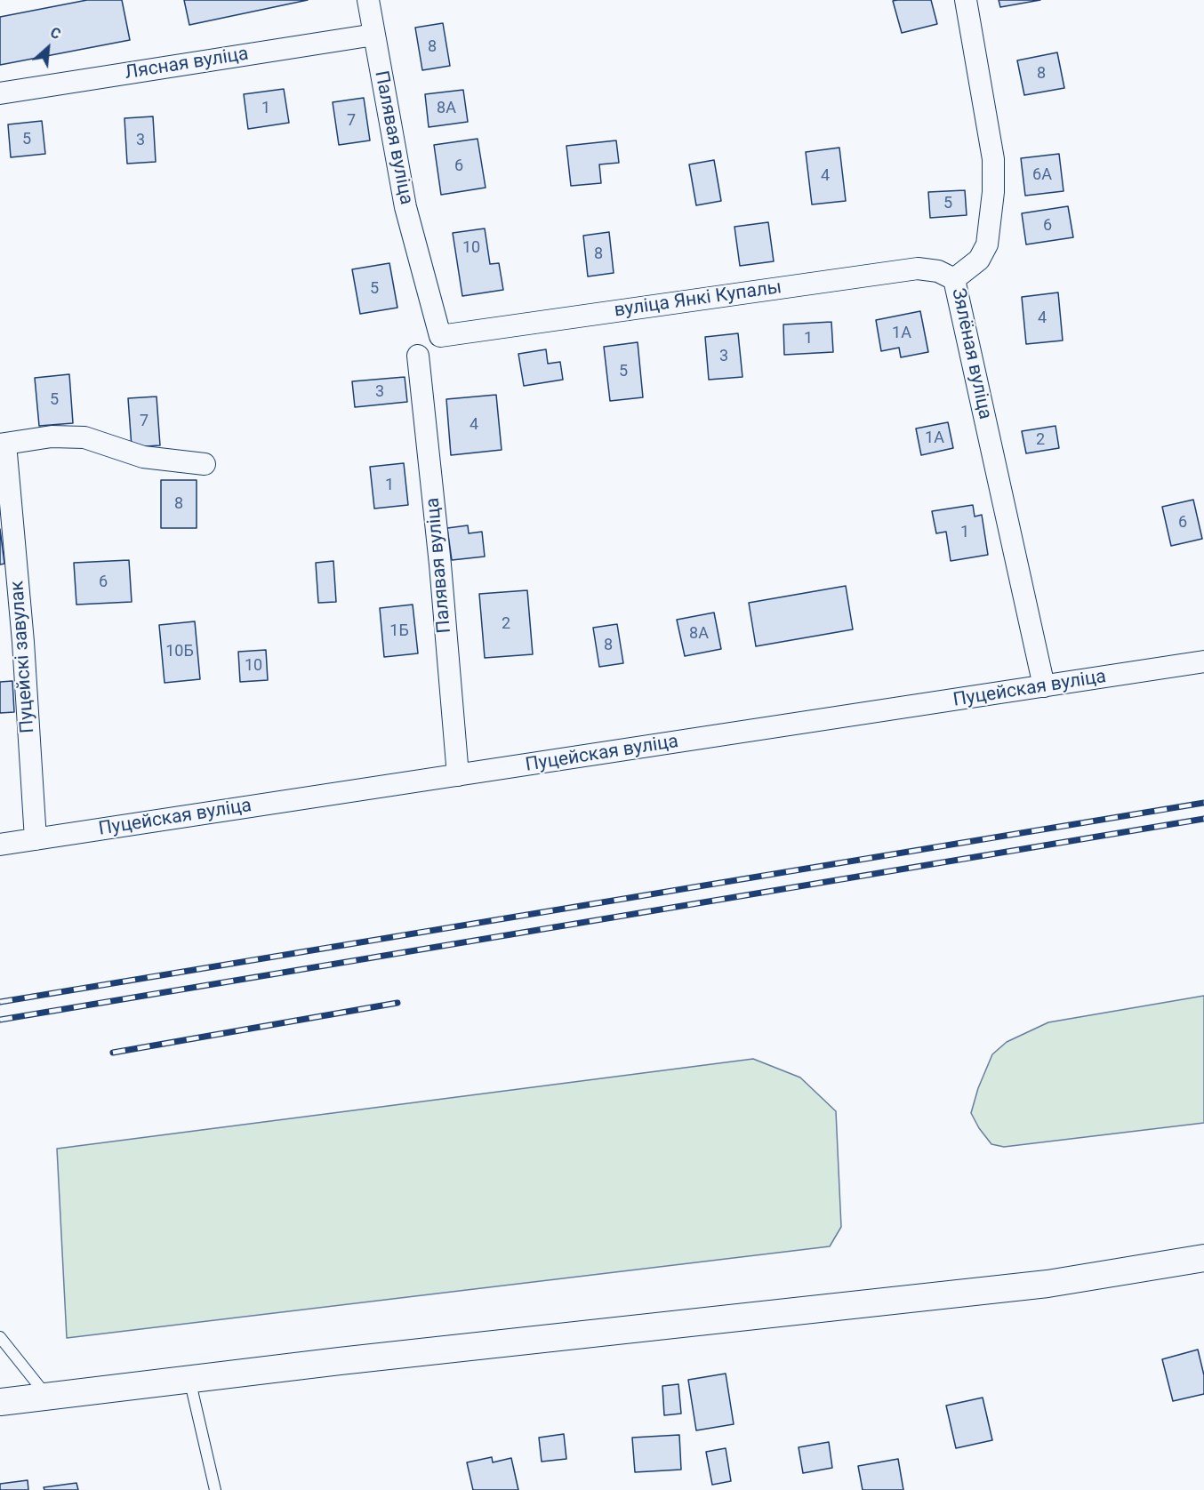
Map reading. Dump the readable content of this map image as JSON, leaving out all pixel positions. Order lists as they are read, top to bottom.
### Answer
{
  "streets": {
    "street": [
      "Лясная вуліца",
      "Палявая вуліца",
      "вуліца Янкі Купалы",
      "Зялёная вуліца",
      "Пуцейскі завулак",
      "Пуцейская вуліца"
    ]
  },
  "crossings": [
    ["Лясная вуліца", "Палявая вуліца"],
    ["Палявая вуліца", "вуліца Янкі Купалы"],
    ["Палявая вуліца", "Пуцейская вуліца"],
    ["вуліца Янкі Купалы", "Зялёная вуліца"],
    ["Зялёная вуліца", "Пуцейская вуліца"],
    ["Пуцейскі завулак", "Пуцейская вуліца"]
  ],
  "house_numbers": [
    "8",
    "8",
    "1",
    "8А",
    "7",
    "5",
    "3",
    "6",
    "6А",
    "4",
    "5",
    "6",
    "10",
    "8",
    "5",
    "4",
    "1А",
    "1",
    "3",
    "5",
    "3",
    "5",
    "7",
    "4",
    "1А",
    "2",
    "1",
    "8",
    "6",
    "1",
    "6",
    "2",
    "1Б",
    "8А",
    "8",
    "10Б",
    "10"
  ],
  "north": "top right"
}
